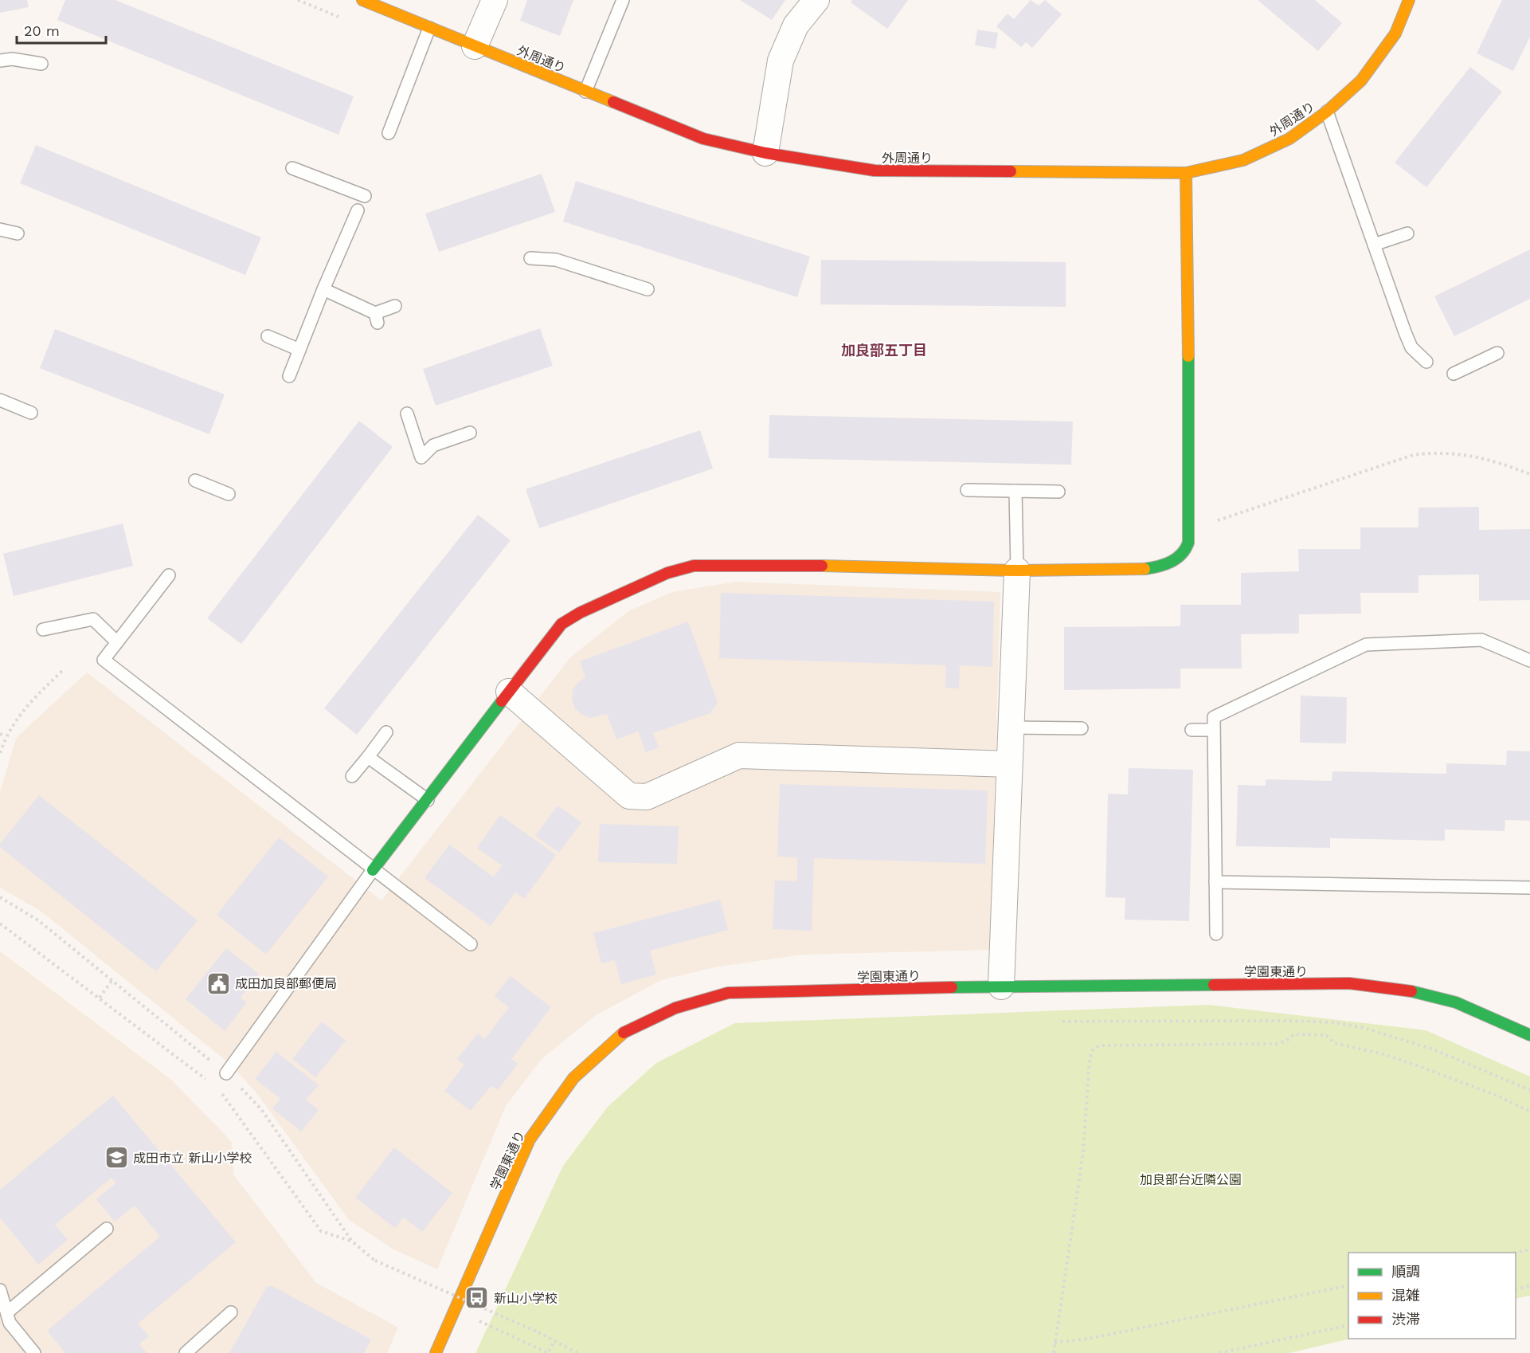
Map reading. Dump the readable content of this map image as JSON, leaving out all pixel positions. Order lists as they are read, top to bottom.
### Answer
{
  "streets": {
    "street": ["外周通り", "学園東通り"]
  },
  "districts": ["加良部五丁目"],
  "parks": ["加良部台近隣公園"],
  "places": {
    "public building": ["成田加良部郵便局"],
    "school or university": ["成田市立 新山小学校"],
    "bus stop": ["新山小学校"]
  },
  "legend": ["順調", "混雑", "渋滞"],
  "scale_bar": "20 m"
}
